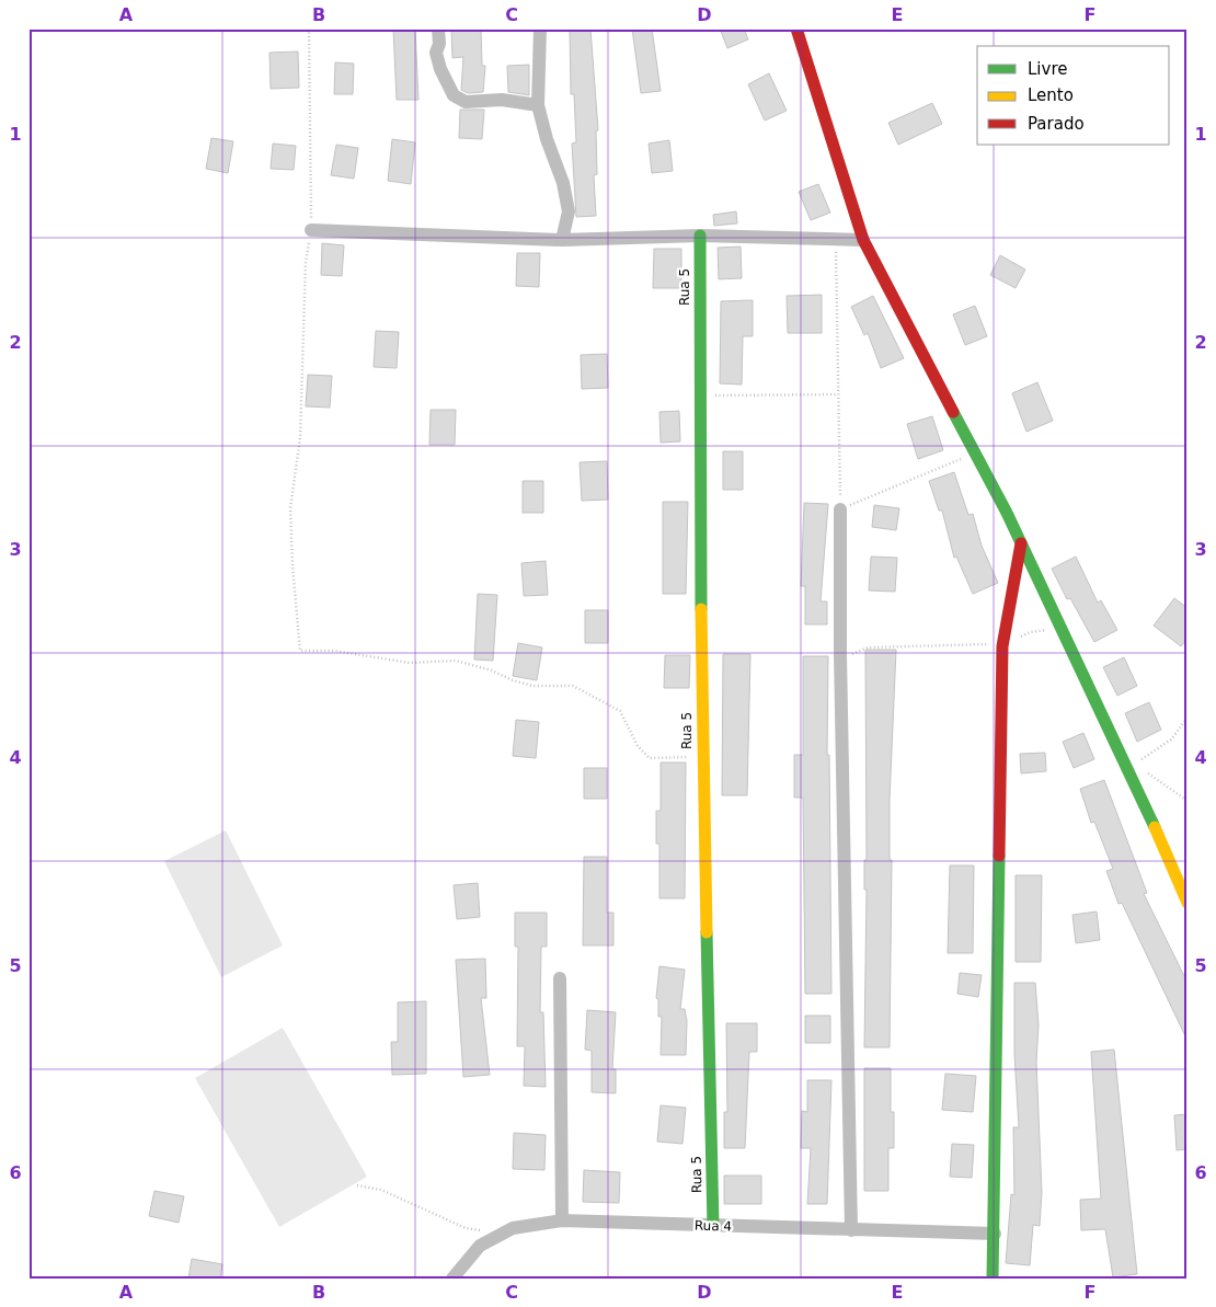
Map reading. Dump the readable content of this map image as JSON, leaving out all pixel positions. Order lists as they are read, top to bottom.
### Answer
{
  "streets": {
    "street": ["Rua 5", "Rua 4"]
  },
  "crossings": [
    ["Rua 5", "Rua 4"]
  ],
  "legend": ["Livre", "Lento", "Parado"],
  "grid": {
    "columns": [
      "A",
      "B",
      "C",
      "D",
      "E",
      "F"
    ],
    "rows": [
      "1",
      "2",
      "3",
      "4",
      "5",
      "6"
    ]
  }
}
